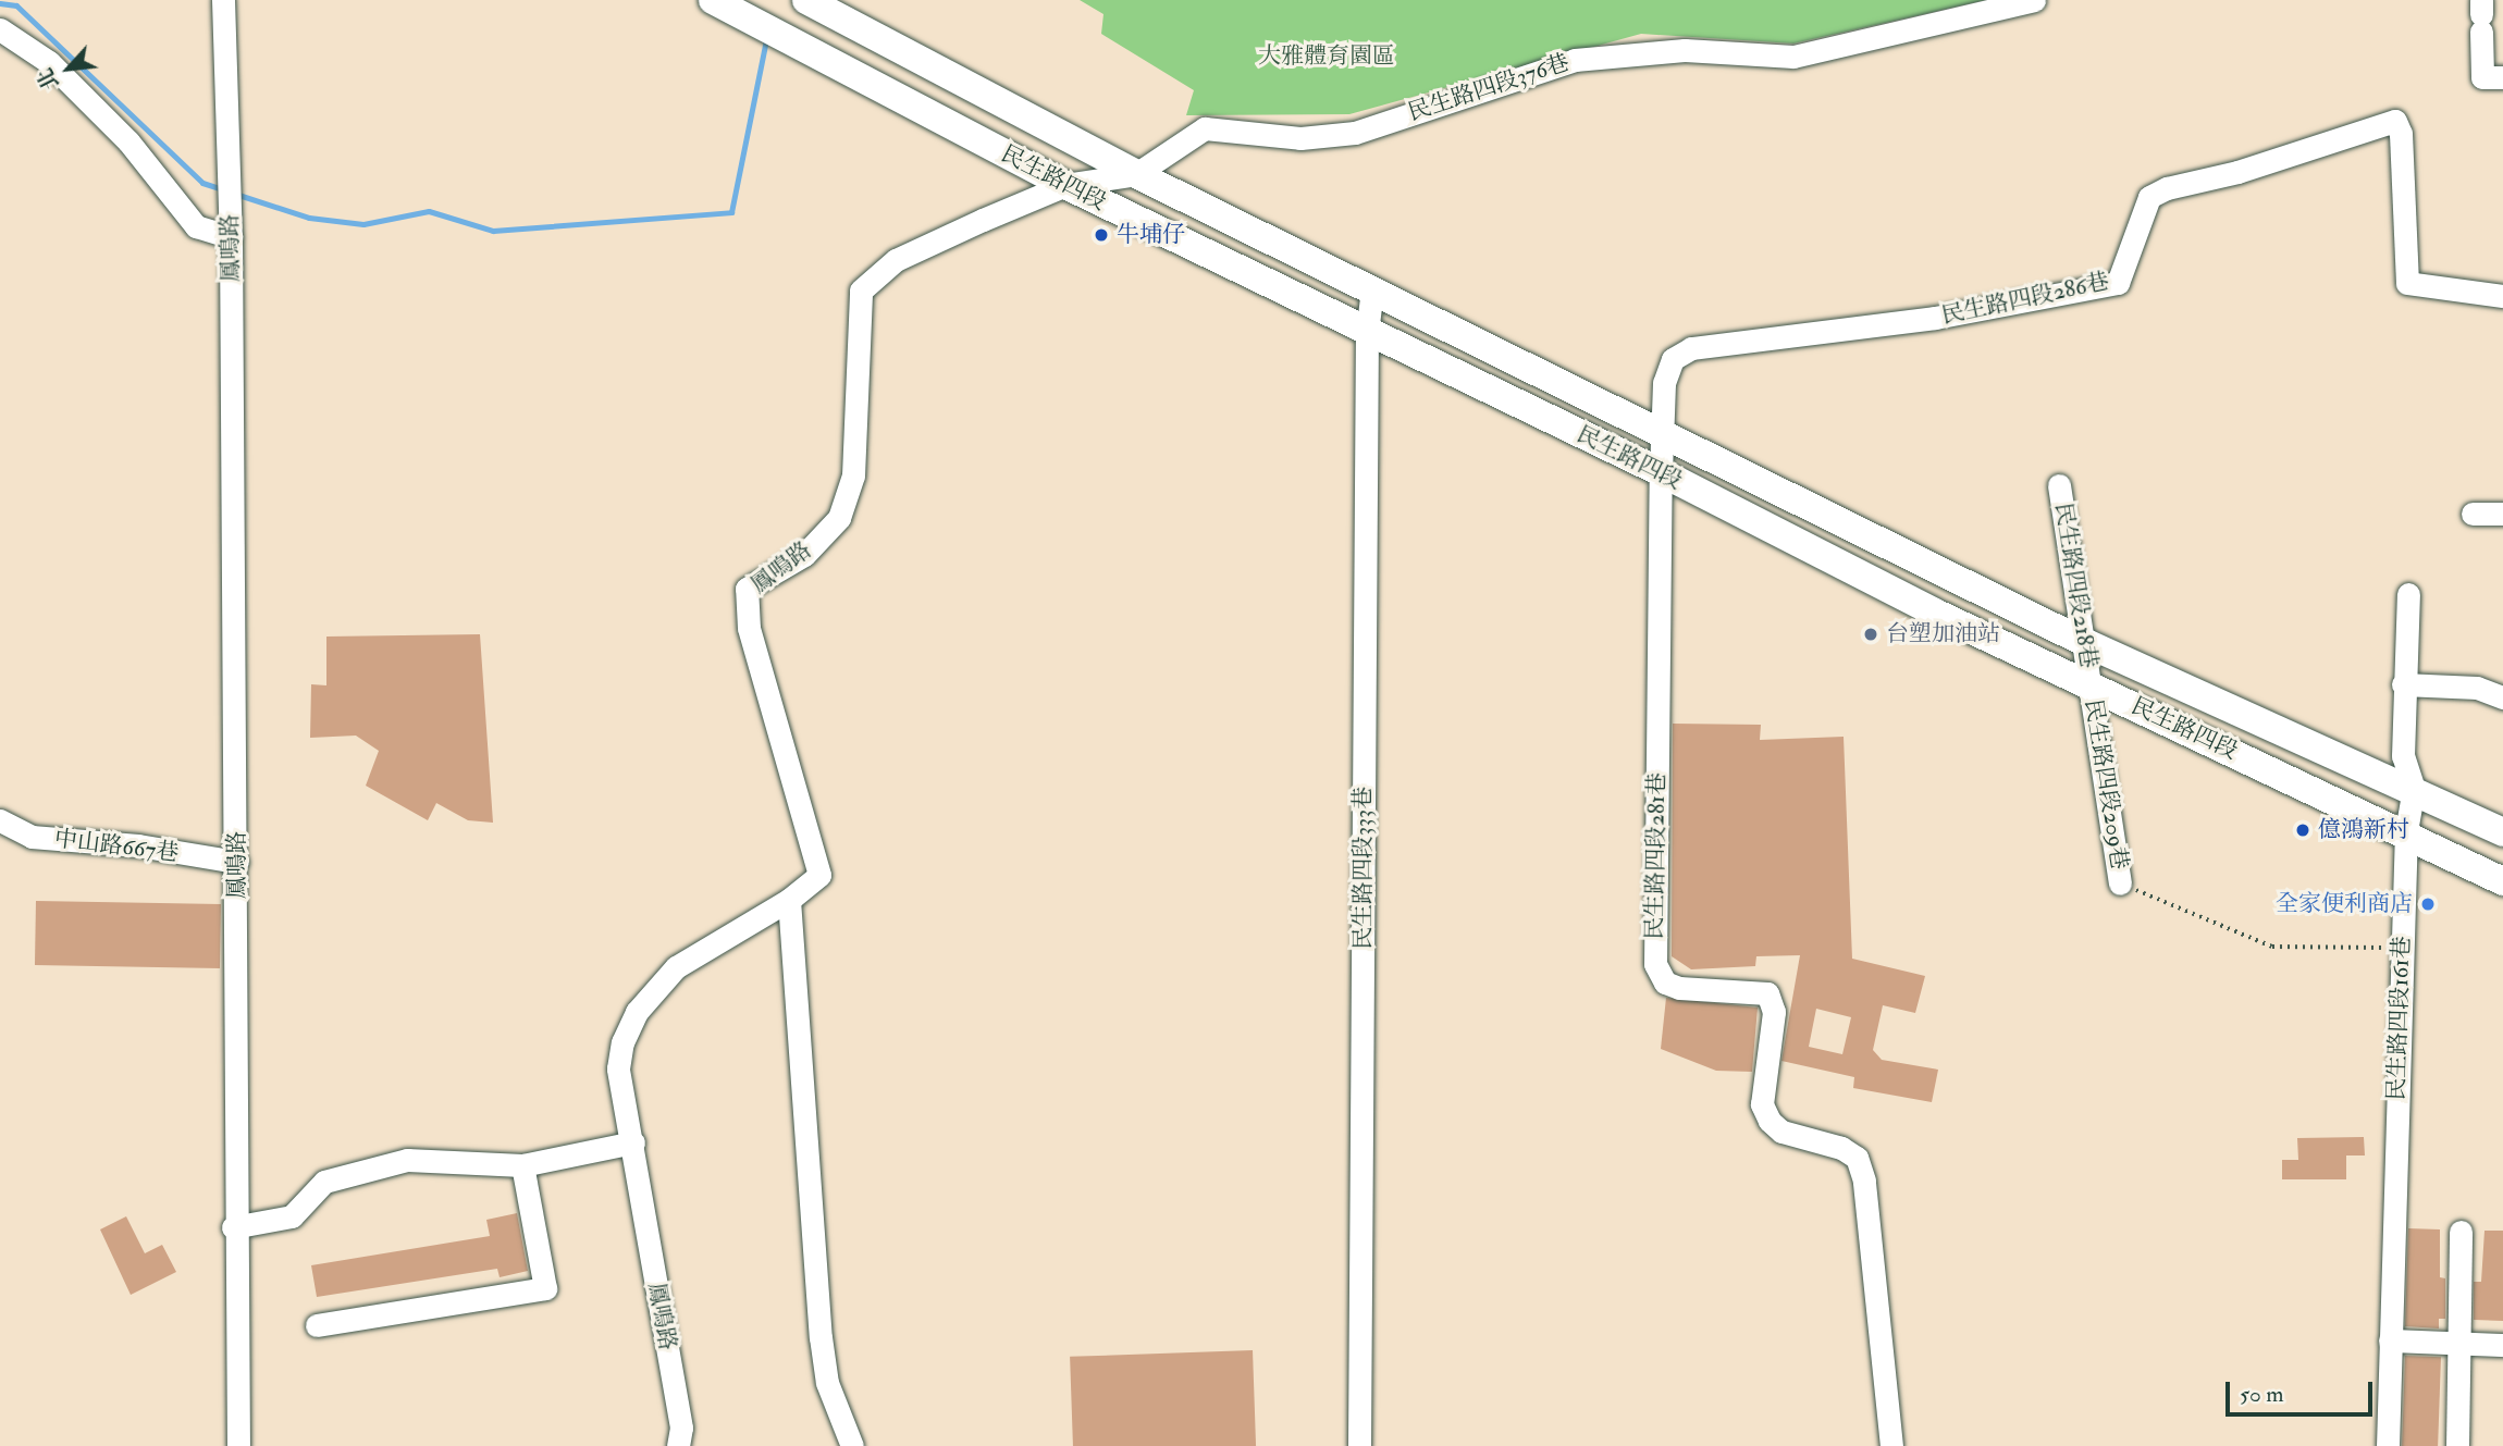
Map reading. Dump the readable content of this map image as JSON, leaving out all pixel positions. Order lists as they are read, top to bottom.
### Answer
{
  "streets": {
    "main road": ["民生路四段"],
    "street": [
      "民生路四段376巷",
      "鳳鳴路",
      "民生路四段286巷",
      "民生路四段218巷",
      "民生路四段209巷",
      "中山路667巷",
      "民生路四段281巷",
      "民生路四段333巷",
      "民生路四段161巷"
    ]
  },
  "crossings": [
    ["民生路四段376巷", "民生路四段"],
    ["民生路四段376巷", "鳳鳴路"],
    ["民生路四段", "鳳鳴路"],
    ["民生路四段", "民生路四段286巷"],
    ["民生路四段", "民生路四段218巷"],
    ["民生路四段", "民生路四段209巷"],
    ["民生路四段", "民生路四段281巷"],
    ["民生路四段", "民生路四段333巷"],
    ["民生路四段", "民生路四段161巷"],
    ["鳳鳴路", "中山路667巷"],
    ["民生路四段286巷", "民生路四段281巷"],
    ["民生路四段218巷", "民生路四段209巷"]
  ],
  "parks": ["大雅體育園區"],
  "places": [
    "牛埔仔",
    "台塑加油站",
    "億鴻新村",
    "全家便利商店"
  ],
  "scale_bar": "50 m",
  "north": "bottom left"
}
